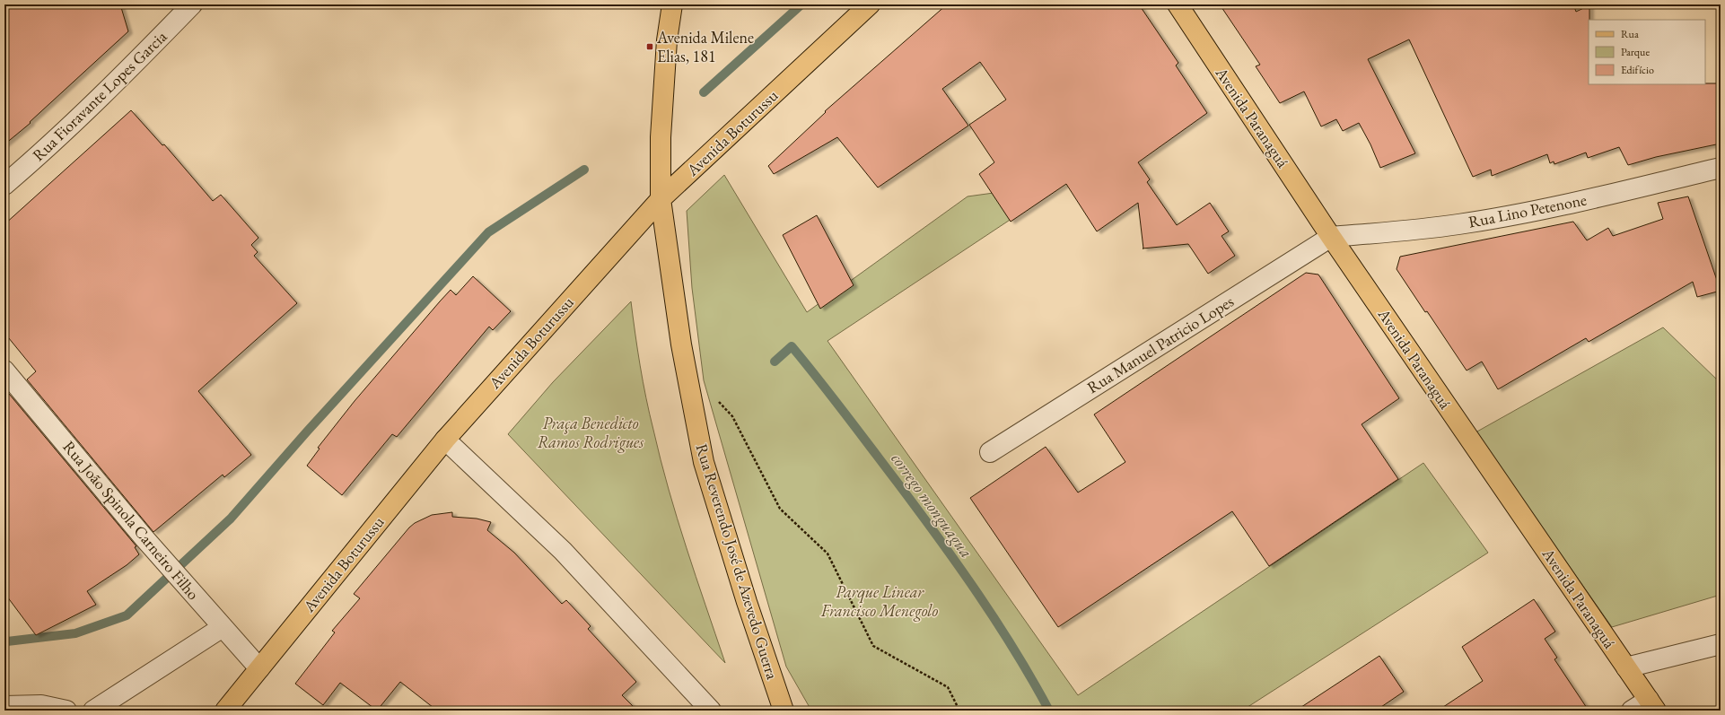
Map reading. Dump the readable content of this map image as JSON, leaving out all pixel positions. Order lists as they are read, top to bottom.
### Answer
{
  "streets": {
    "main road": ["Avenida Paranaguá", "Avenida Boturussu", "Rua Reverendo José de Azevedo Guerra"],
    "street": [
      "Rua Fioravante Lopes Garcia",
      "Rua Lino Petenone",
      "Rua Manuel Patricio Lopes",
      "Rua João Spinola Carneiro Filho"
    ]
  },
  "crossings": [
    ["Avenida Paranaguá", "Rua Lino Petenone"],
    ["Avenida Paranaguá", "Rua Manuel Patricio Lopes"],
    ["Avenida Boturussu", "Rua João Spinola Carneiro Filho"],
    ["Avenida Boturussu", "Rua Reverendo José de Azevedo Guerra"],
    ["Rua Lino Petenone", "Rua Manuel Patricio Lopes"]
  ],
  "water": ["corrego monguagua"],
  "parks": ["Praça Benedicto Ramos Rodrigues", "Parque Linear Francisco Menegolo"],
  "places": {
    "transit": ["Avenida Milene Elias, 181"]
  },
  "legend": ["Rua", "Parque", "Edifício"]
}
